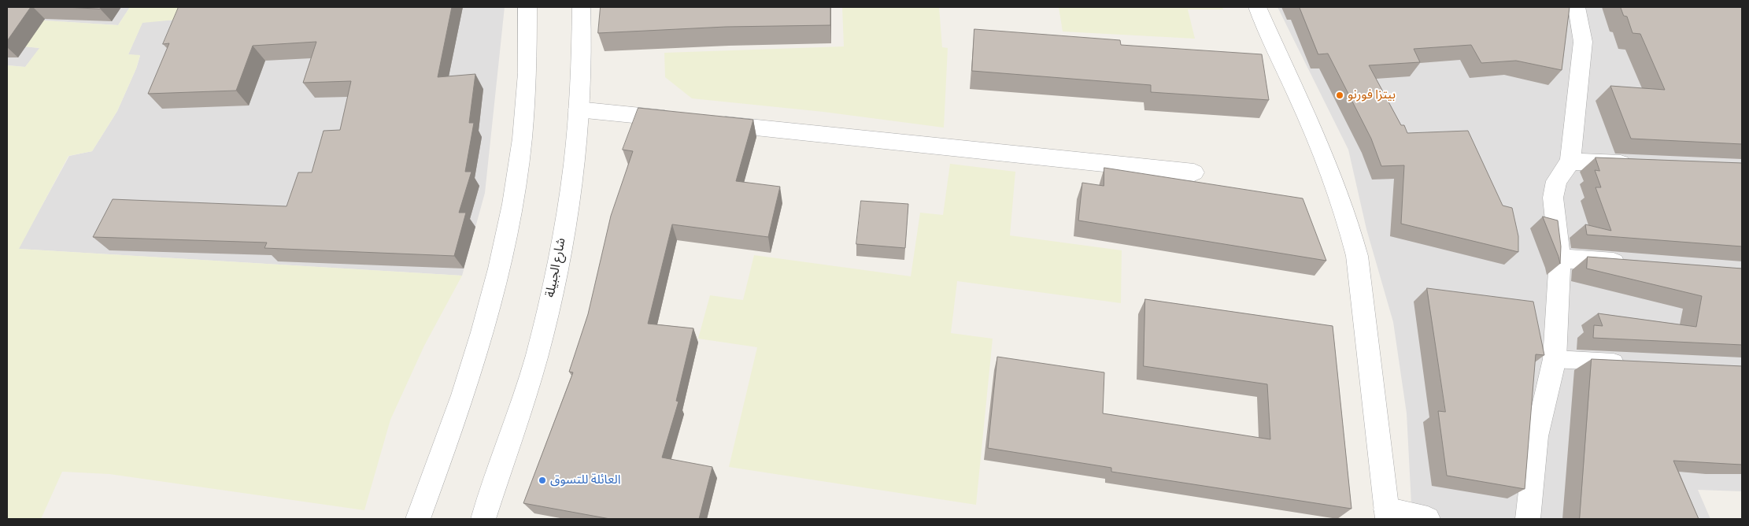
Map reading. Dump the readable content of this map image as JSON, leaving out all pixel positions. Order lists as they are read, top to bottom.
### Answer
{
  "streets": {
    "street": ["شارع الجبيلة"]
  },
  "places": ["بيتزا فورنو", "العائلة للتسوق"]
}
